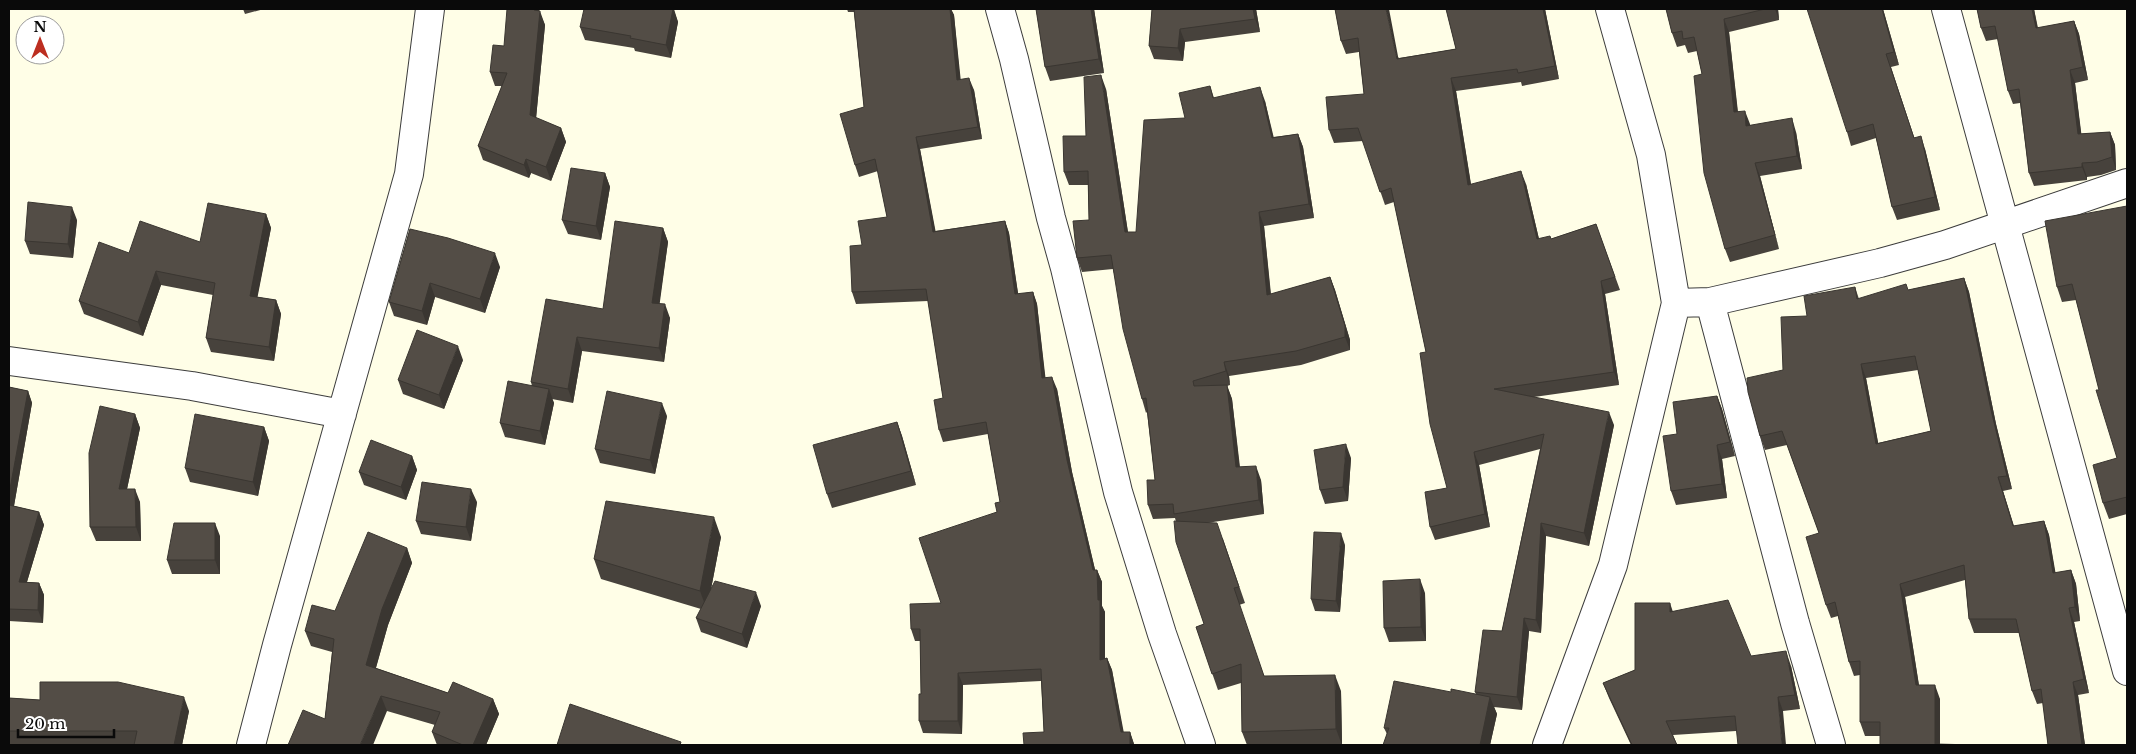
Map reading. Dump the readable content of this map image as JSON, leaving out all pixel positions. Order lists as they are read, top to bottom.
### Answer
{
  "scale_bar": "20 m",
  "north": "top"
}
